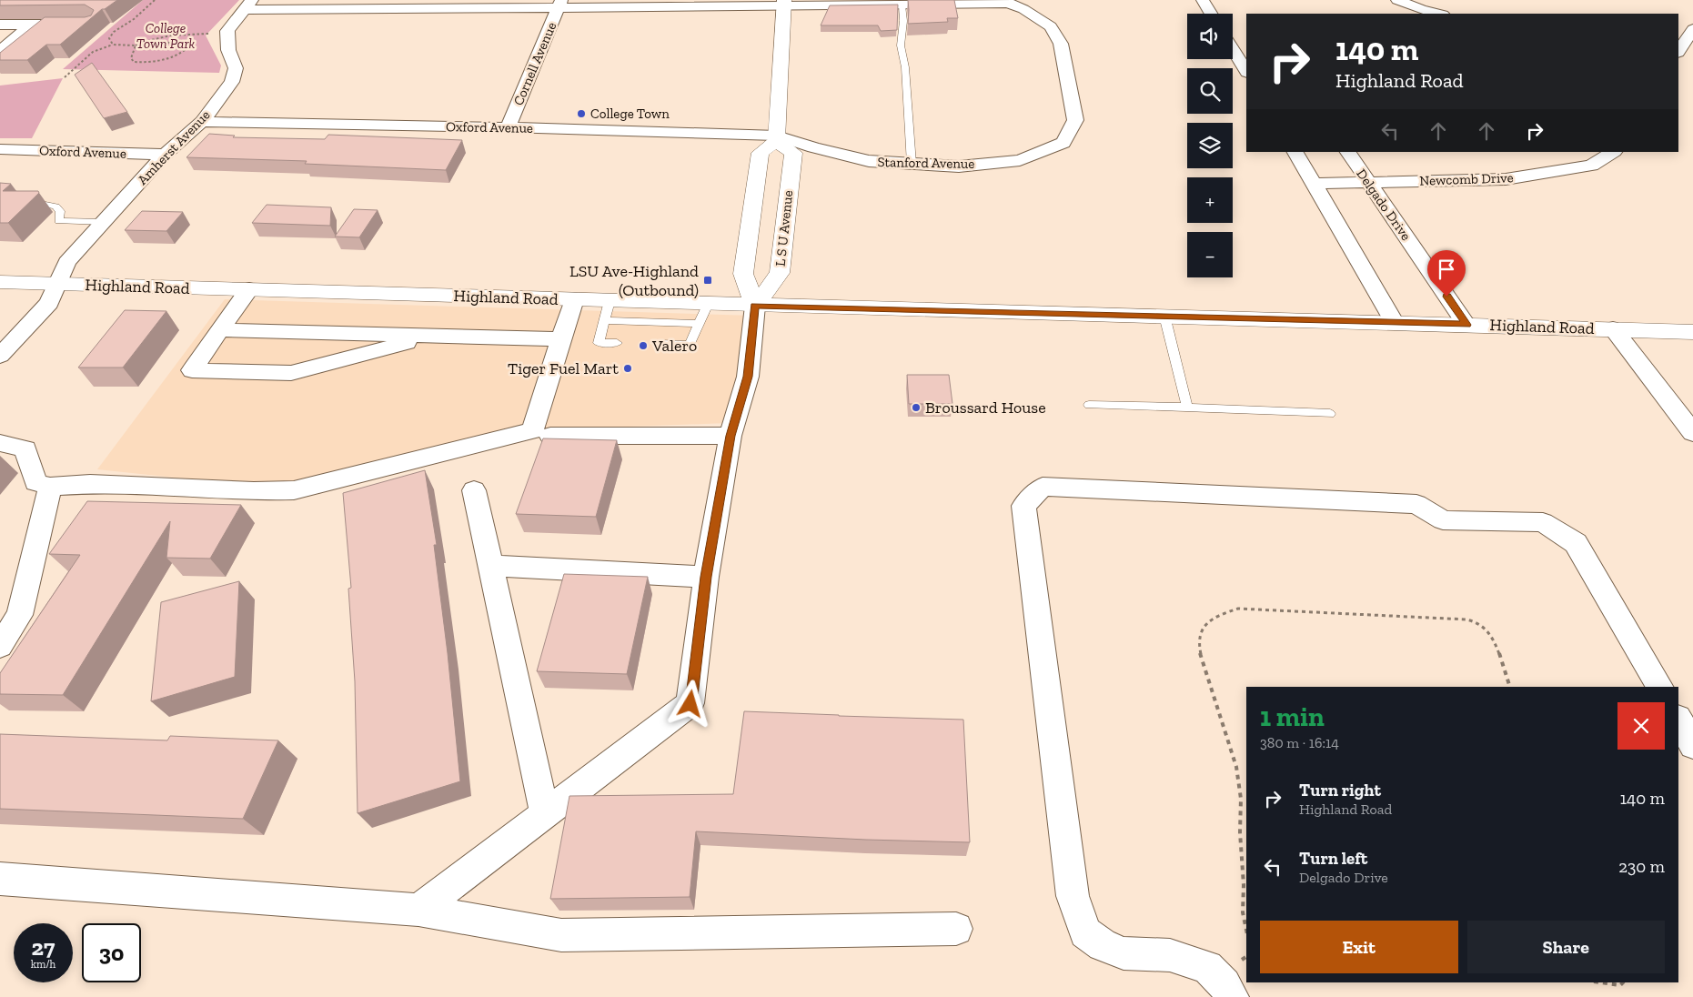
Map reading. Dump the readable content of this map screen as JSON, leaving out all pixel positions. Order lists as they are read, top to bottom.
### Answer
{
  "streets": {
    "street": [
      "Cornell Avenue",
      "Oxford Avenue",
      "Amherst Avenue",
      "Stanford Avenue",
      "Newcomb Drive",
      "Delgado Drive",
      "L S U Avenue",
      "Highland Road"
    ]
  },
  "crossings": [
    ["Cornell Avenue", "Oxford Avenue"],
    ["Oxford Avenue", "Amherst Avenue"],
    ["Oxford Avenue", "Stanford Avenue"],
    ["Oxford Avenue", "L S U Avenue"],
    ["Amherst Avenue", "Highland Road"],
    ["Stanford Avenue", "L S U Avenue"],
    ["Newcomb Drive", "Delgado Drive"],
    ["Delgado Drive", "Highland Road"],
    ["L S U Avenue", "Highland Road"]
  ],
  "parks": ["College Town Park"],
  "places": {
    "other": [
      "College Town",
      "Valero",
      "Tiger Fuel Mart",
      "Broussard House"
    ],
    "transit": ["LSU Ave-Highland (Outbound)"]
  },
  "page": {
    "map_buttons": ["+", "−"],
    "turn": ["140 m", "Highland Road"],
    "heading": ["1 min", "380 m · 16:14"],
    "list": [
      {
        "name": "Turn right",
        "note": "Highland Road",
        "value": "140 m"
      },
      {
        "name": "Turn left",
        "note": "Delgado Drive",
        "value": "230 m"
      }
    ],
    "buttons": ["Exit", "Share"],
    "speed": "27 km/h",
    "limit": "30"
  }
}
